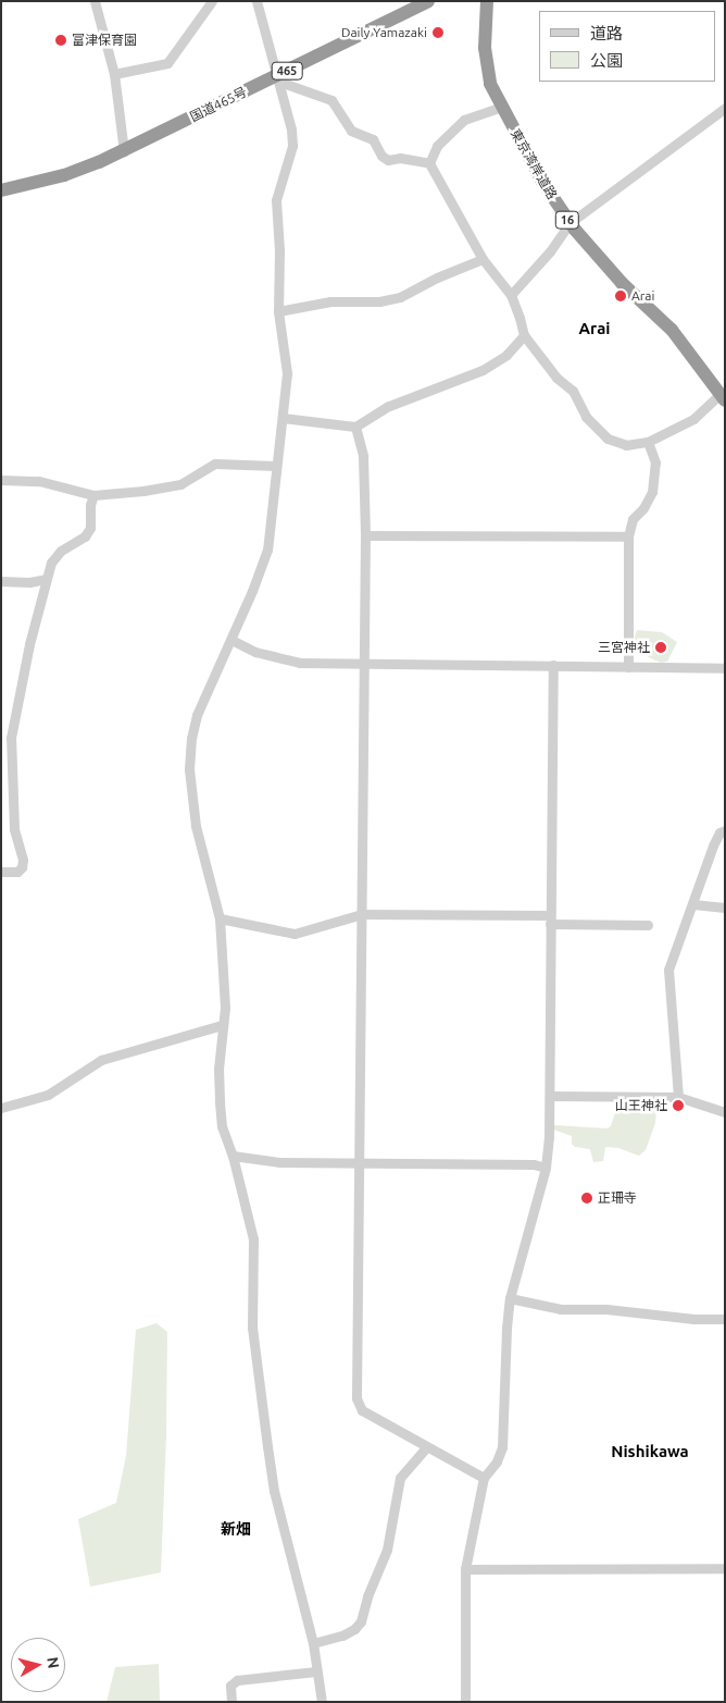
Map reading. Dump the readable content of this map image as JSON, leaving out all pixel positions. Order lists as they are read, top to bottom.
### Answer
{
  "streets": {
    "highway": [
      "465",
      "国道465号",
      "東京湾岸道路",
      "16"
    ]
  },
  "districts": ["Arai", "Nishikawa", "新畑"],
  "places": [
    "Daily Yamazaki",
    "富津保育園",
    "Arai",
    "三宮神社",
    "山王神社",
    "正珊寺"
  ],
  "legend": ["道路", "公園"],
  "north": "right"
}
